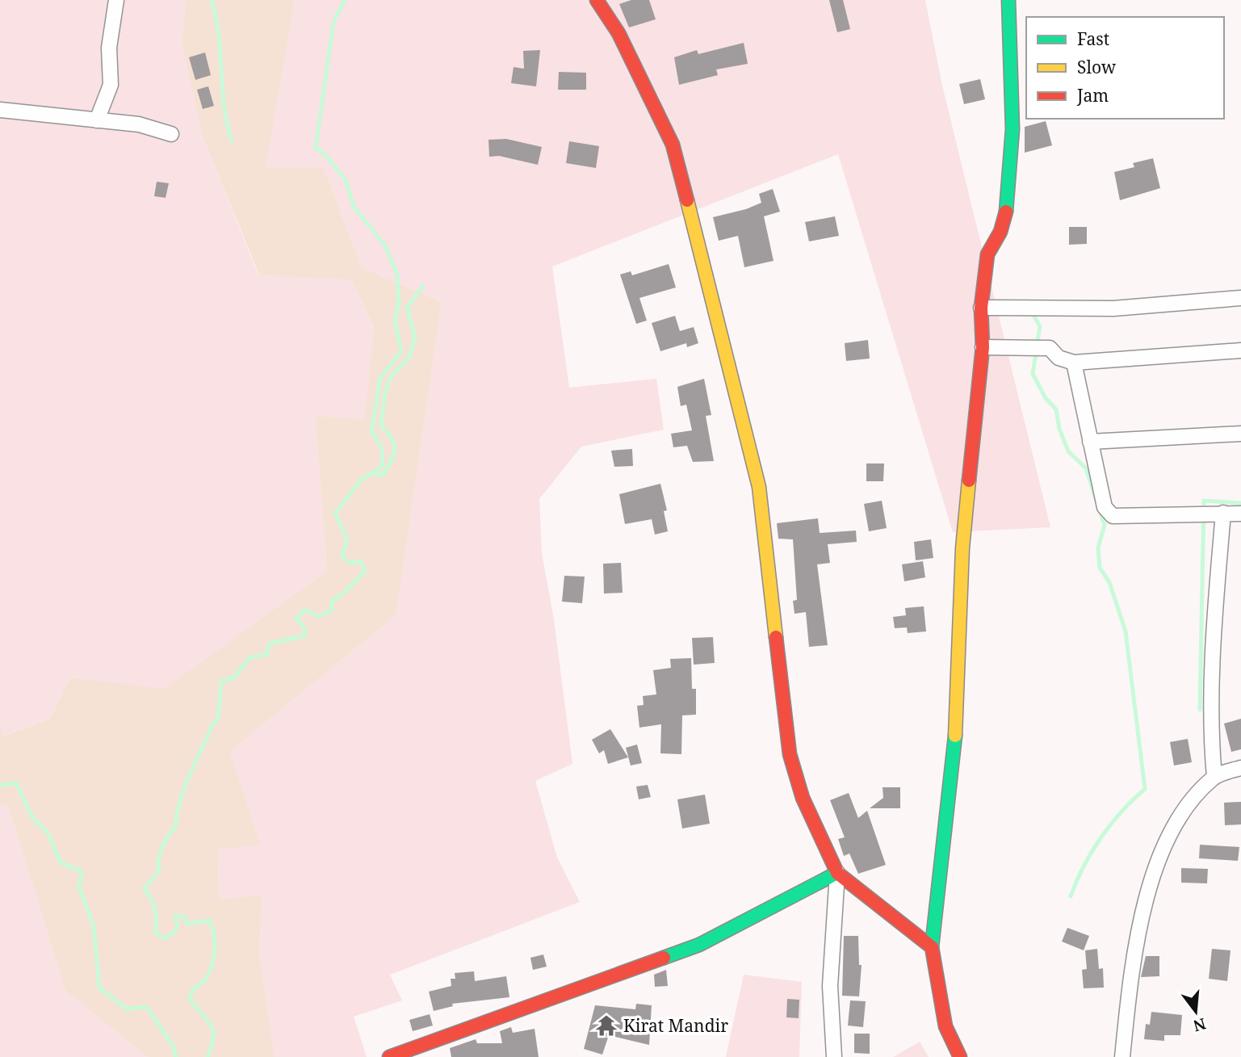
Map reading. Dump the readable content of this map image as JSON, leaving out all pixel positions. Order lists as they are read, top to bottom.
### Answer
{
  "places": {
    "temple": ["Kirat Mandir"]
  },
  "legend": ["Fast", "Slow", "Jam"],
  "north": "bottom"
}
